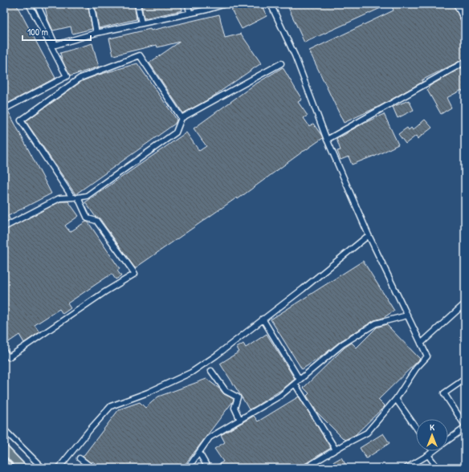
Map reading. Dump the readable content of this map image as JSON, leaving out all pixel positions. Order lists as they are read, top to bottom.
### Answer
{
  "scale_bar": "100 m",
  "north": "top"
}
